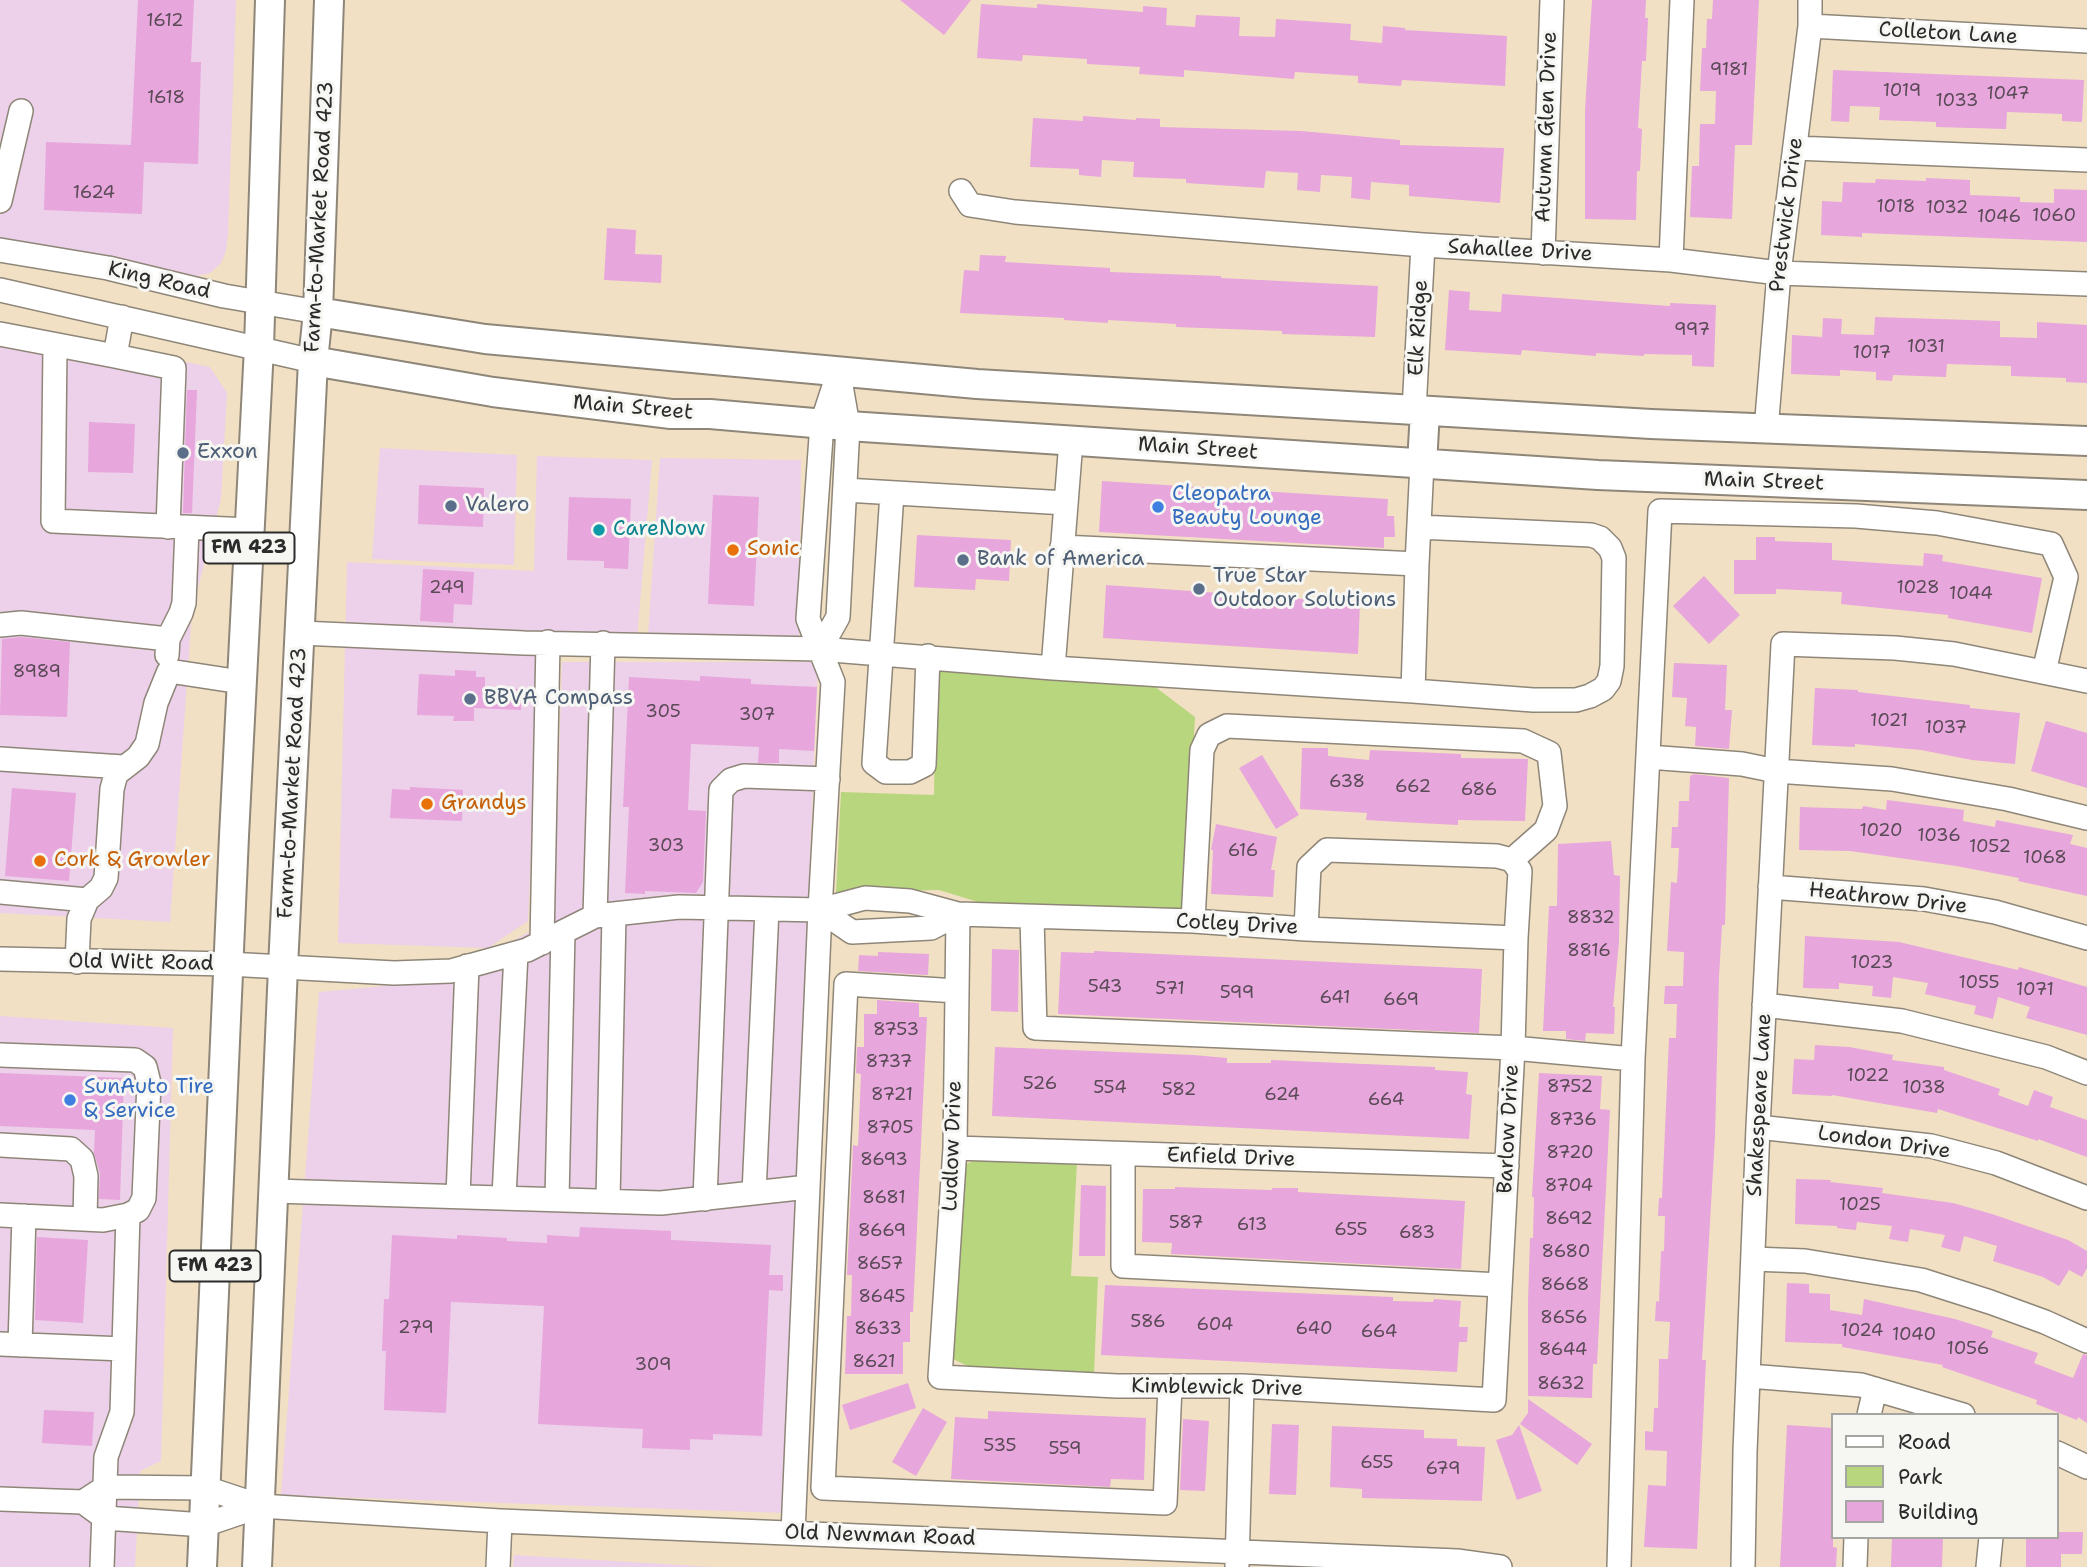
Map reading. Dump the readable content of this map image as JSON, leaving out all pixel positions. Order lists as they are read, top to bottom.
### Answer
{
  "streets": {
    "main road": ["Farm-to-Market Road 423", "Main Street", "FM 423"],
    "street": [
      "Colleton Lane",
      "Autumn Glen Drive",
      "Prestwick Drive",
      "Sahallee Drive",
      "King Road",
      "Elk Ridge",
      "Heathrow Drive",
      "Cotley Drive",
      "Old Witt Road",
      "Shakespeare Lane",
      "Barlow Drive",
      "London Drive",
      "Ludlow Drive",
      "Enfield Drive",
      "Kimblewick Drive",
      "Old Newman Road"
    ]
  },
  "crossings": [
    ["Colleton Lane", "Prestwick Drive"],
    ["Autumn Glen Drive", "Sahallee Drive"],
    ["Prestwick Drive", "Sahallee Drive"],
    ["Farm-to-Market Road 423", "King Road"],
    ["Farm-to-Market Road 423", "Main Street"],
    ["Farm-to-Market Road 423", "Old Witt Road"],
    ["Farm-to-Market Road 423", "Old Newman Road"],
    ["Sahallee Drive", "Elk Ridge"],
    ["King Road", "Main Street"],
    ["King Road", "FM 423"],
    ["FM 423", "Old Witt Road"],
    ["Heathrow Drive", "Shakespeare Lane"],
    ["Cotley Drive", "Barlow Drive"],
    ["Cotley Drive", "Ludlow Drive"],
    ["Shakespeare Lane", "London Drive"],
    ["Barlow Drive", "Enfield Drive"],
    ["Barlow Drive", "Kimblewick Drive"],
    ["Ludlow Drive", "Enfield Drive"],
    ["Ludlow Drive", "Kimblewick Drive"]
  ],
  "places": [
    "Exxon",
    "Valero",
    "Cleopatra Beauty Lounge",
    "CareNow",
    "Sonic",
    "Bank of America",
    "True Star Outdoor Solutions",
    "BBVA Compass",
    "Grandys",
    "Cork & Growler",
    "SunAuto Tire & Service"
  ],
  "house_numbers": [
    "1612",
    "9181",
    "1019",
    "1047",
    "1618",
    "1033",
    "1624",
    "1018",
    "1032",
    "1060",
    "1046",
    "997",
    "1031",
    "1017",
    "249",
    "1028",
    "1044",
    "8989",
    "305",
    "307",
    "1021",
    "1037",
    "638",
    "662",
    "686",
    "1020",
    "1036",
    "303",
    "1052",
    "616",
    "1068",
    "8832",
    "8816",
    "1023",
    "1055",
    "543",
    "571",
    "1071",
    "599",
    "641",
    "669",
    "8753",
    "8737",
    "1022",
    "526",
    "8752",
    "554",
    "1038",
    "582",
    "8721",
    "624",
    "664",
    "8736",
    "8705",
    "8720",
    "8693",
    "8704",
    "8681",
    "1025",
    "8692",
    "587",
    "613",
    "655",
    "8669",
    "683",
    "8680",
    "8657",
    "8668",
    "8645",
    "8656",
    "586",
    "604",
    "279",
    "8633",
    "640",
    "1024",
    "664",
    "1040",
    "1056",
    "8644",
    "8621",
    "309",
    "8632",
    "535",
    "559",
    "655",
    "679"
  ],
  "legend": ["Road", "Park", "Building"]
}
